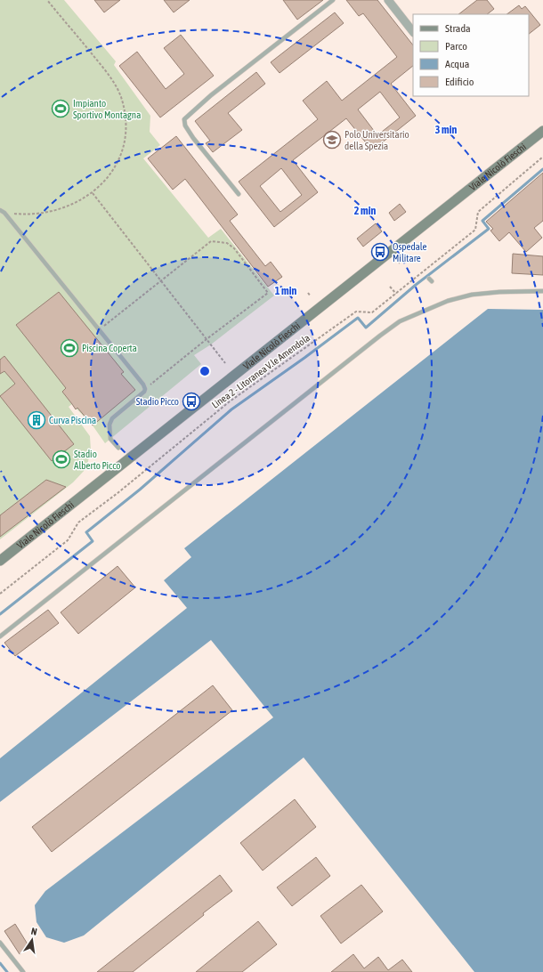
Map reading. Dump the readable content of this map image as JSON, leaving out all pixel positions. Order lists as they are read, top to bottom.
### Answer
{
  "streets": {
    "main road": ["Viale Nicolò Fieschi"],
    "path": ["Linea 2 - Litoranea V.le Amendola"]
  },
  "places": {
    "sports": ["Impianto Sportivo Montagna", "Piscina Coperta", "Stadio Alberto Picco"],
    "school or university": ["Polo Universitario della Spezia"],
    "bus stop": ["Ospedale Militare", "Stadio Picco"],
    "building": ["Curva Piscina"]
  },
  "legend": [
    "Strada",
    "Parco",
    "Acqua",
    "Edificio"
  ],
  "north": "top",
  "rings": ["3 min", "2 min", "1 min"]
}
